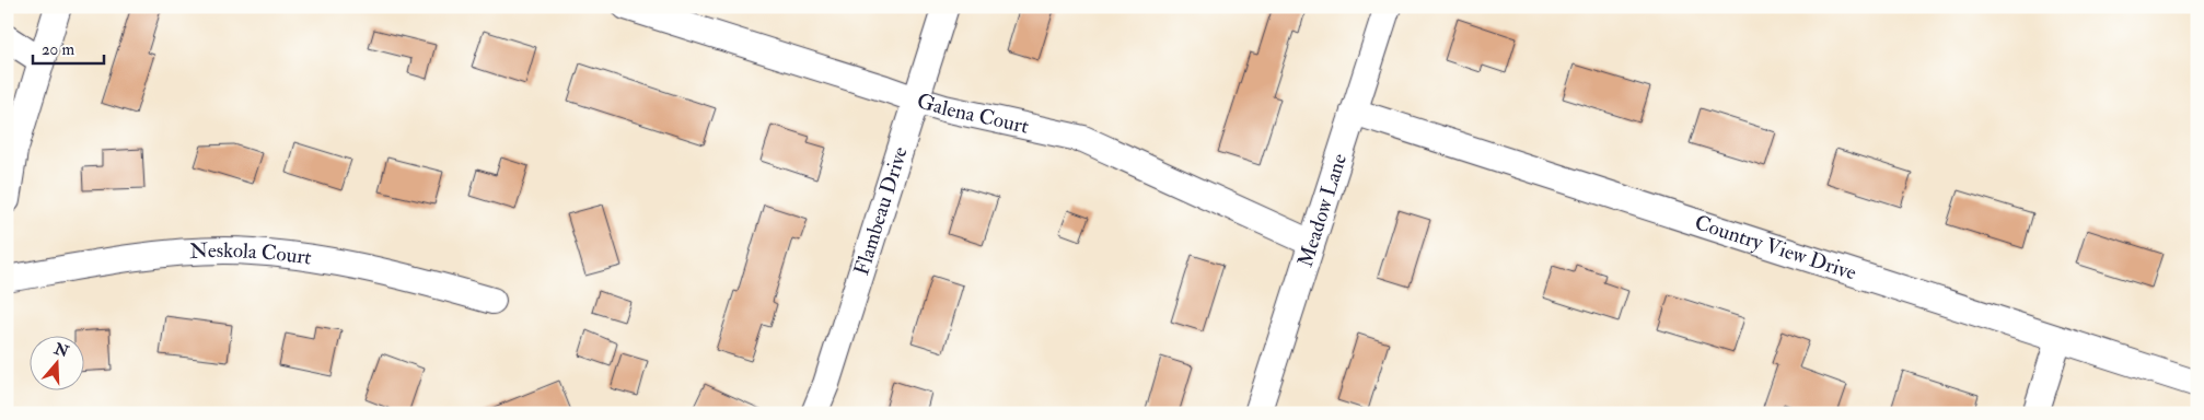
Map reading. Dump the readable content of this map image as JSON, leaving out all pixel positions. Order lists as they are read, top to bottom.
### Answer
{
  "streets": {
    "street": [
      "Galena Court",
      "Flambeau Drive",
      "Meadow Lane",
      "Country View Drive",
      "Neskola Court"
    ]
  },
  "crossings": [
    ["Galena Court", "Flambeau Drive"],
    ["Galena Court", "Meadow Lane"],
    ["Meadow Lane", "Country View Drive"]
  ],
  "scale_bar": "20 m",
  "north": "top"
}
